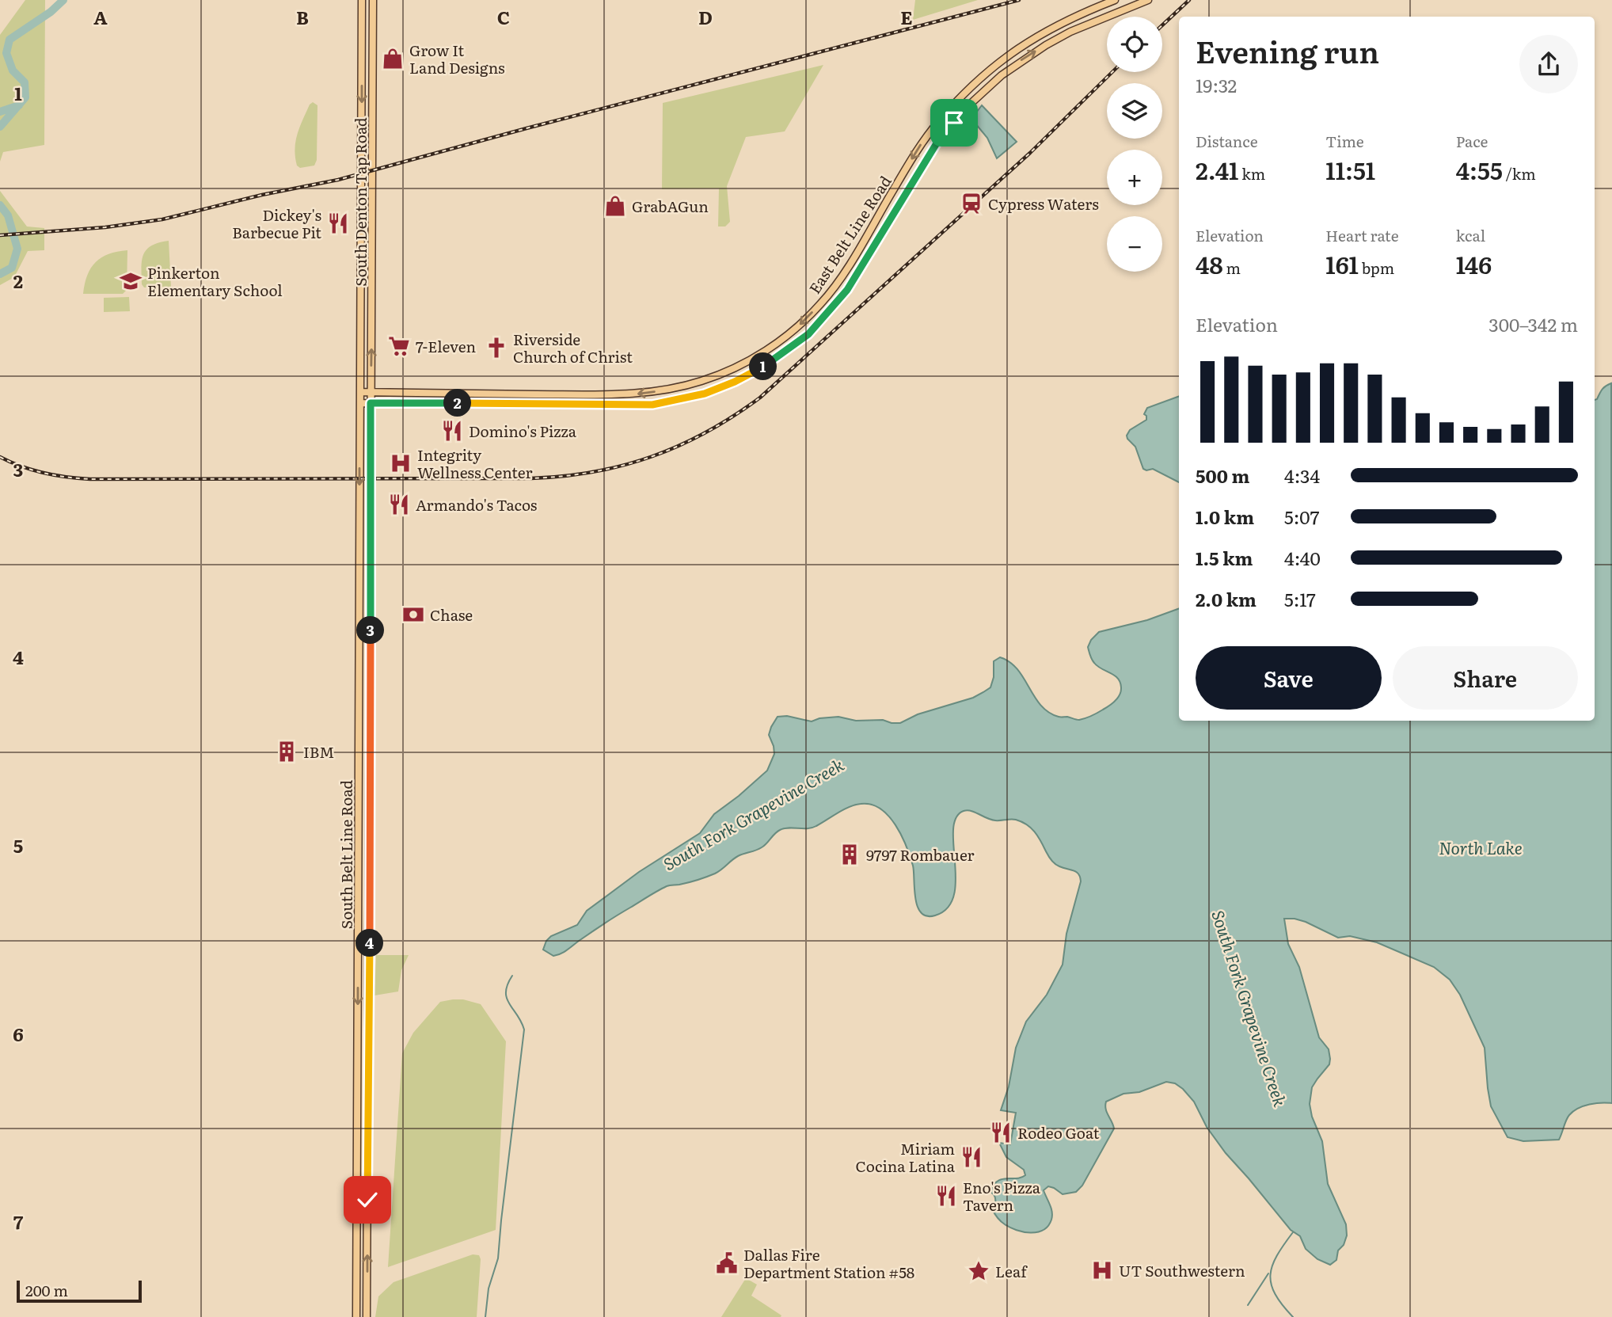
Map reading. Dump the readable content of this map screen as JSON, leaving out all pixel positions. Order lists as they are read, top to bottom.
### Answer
{
  "streets": {
    "main road": ["South Denton Tap Road", "East Belt Line Road", "South Belt Line Road"]
  },
  "crossings": [
    ["South Denton Tap Road", "East Belt Line Road"],
    ["South Denton Tap Road", "South Belt Line Road"],
    ["East Belt Line Road", "South Belt Line Road"]
  ],
  "water": ["South Fork Grapevine Creek", "North Lake"],
  "places": {
    "shop": ["Grow It Land Designs", "GrabAGun"],
    "station": ["Cypress Waters"],
    "restaurant": [
      "Dickey's Barbecue Pit",
      "Domino's Pizza",
      "Armando's Tacos",
      "Rodeo Goat",
      "Miriam Cocina Latina",
      "Eno's Pizza Tavern"
    ],
    "school or university": ["Pinkerton Elementary School"],
    "supermarket": ["7-Eleven"],
    "church": ["Riverside Church of Christ"],
    "hospital": ["Integrity Wellness Center", "UT Southwestern"],
    "bank": ["Chase"],
    "building": ["IBM", "9797 Rombauer"],
    "public building": ["Dallas Fire Department Station #58"],
    "place": ["Leaf"]
  },
  "scale_bar": "200 m",
  "page": {
    "map_buttons": ["+", "−"],
    "heading": ["Evening run", "19:32"],
    "stats": [
      ["Distance", "2.41 km"],
      ["Time", "11:51"],
      ["Pace", "4:55 /km"],
      ["Elevation", "48 m"],
      ["Heart rate", "161 bpm"],
      ["kcal", "146"]
    ],
    "chart": ["Elevation", "300–342 m"],
    "pins": [
      "1",
      "2",
      "3",
      "4"
    ],
    "list": [
      {
        "name": "500 m",
        "note": "4:34"
      },
      {
        "name": "1.0 km",
        "note": "5:07"
      },
      {
        "name": "1.5 km",
        "note": "4:40"
      },
      {
        "name": "2.0 km",
        "note": "5:17"
      }
    ],
    "buttons": ["Save", "Share"],
    "scale": "200 m"
  },
  "grid": {
    "columns": [
      "A",
      "B",
      "C",
      "D",
      "E"
    ],
    "rows": [
      "1",
      "2",
      "3",
      "4",
      "5",
      "6",
      "7"
    ]
  }
}
